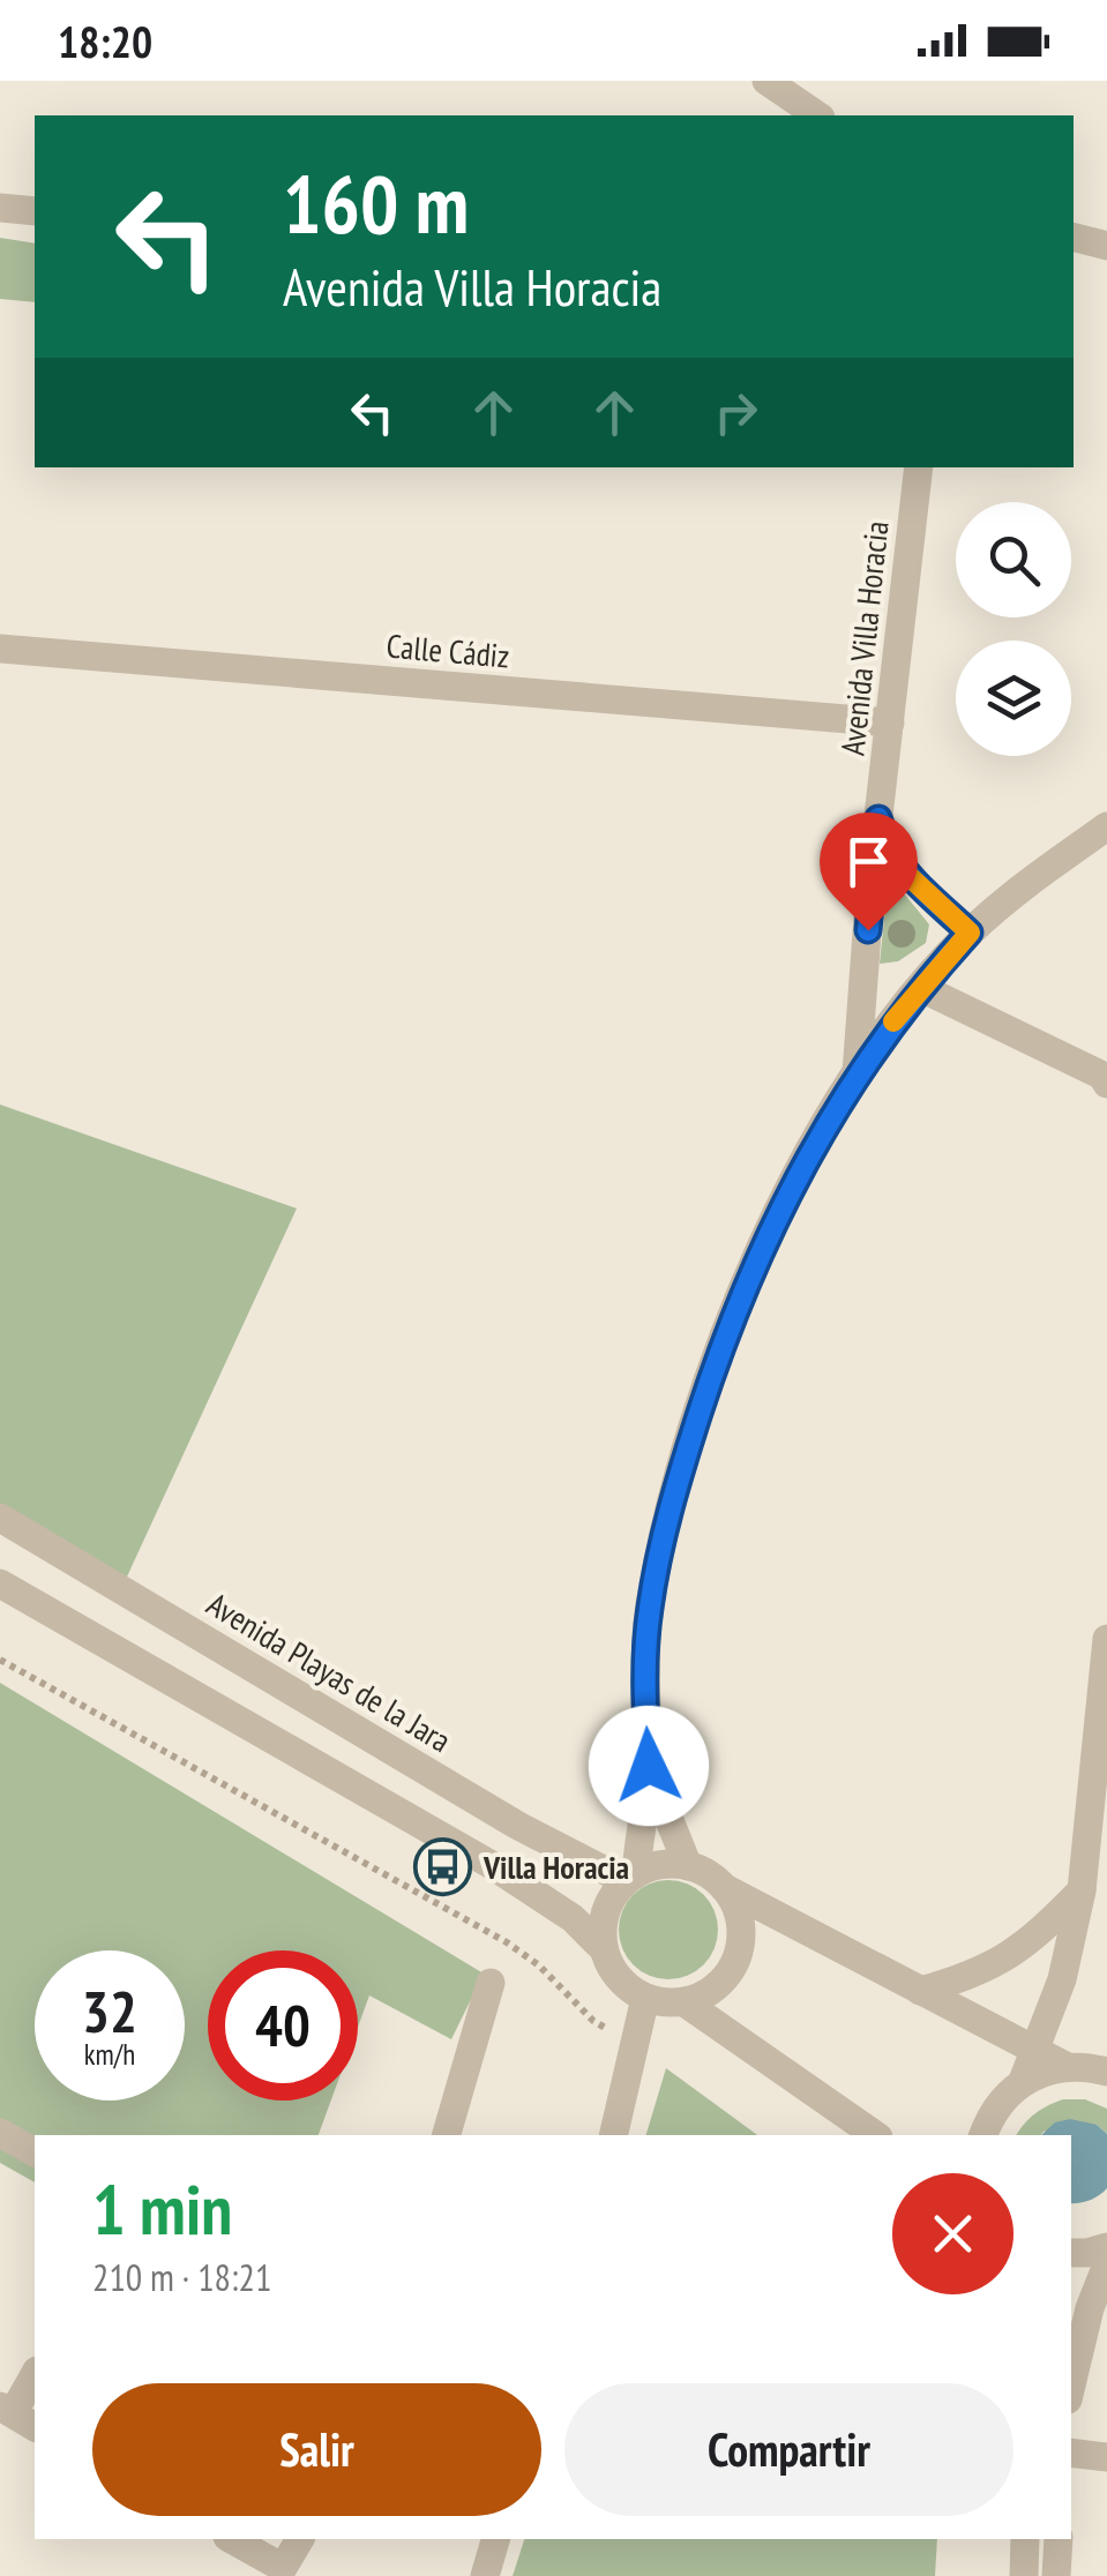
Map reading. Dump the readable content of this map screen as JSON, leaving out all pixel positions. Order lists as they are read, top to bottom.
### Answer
{
  "streets": {
    "street": ["Avenida Villa Horacia", "Calle Cádiz", "Avenida Playas de la Jara"]
  },
  "crossings": [
    ["Avenida Villa Horacia", "Calle Cádiz"]
  ],
  "places": {
    "bus stop": ["Villa Horacia"]
  },
  "page": {
    "status": "18:20",
    "turn": ["160 m", "Avenida Villa Horacia"],
    "speed": "32 km/h",
    "limit": "40",
    "heading": ["1 min", "210 m · 18:21"],
    "buttons": ["Salir", "Compartir"]
  }
}
